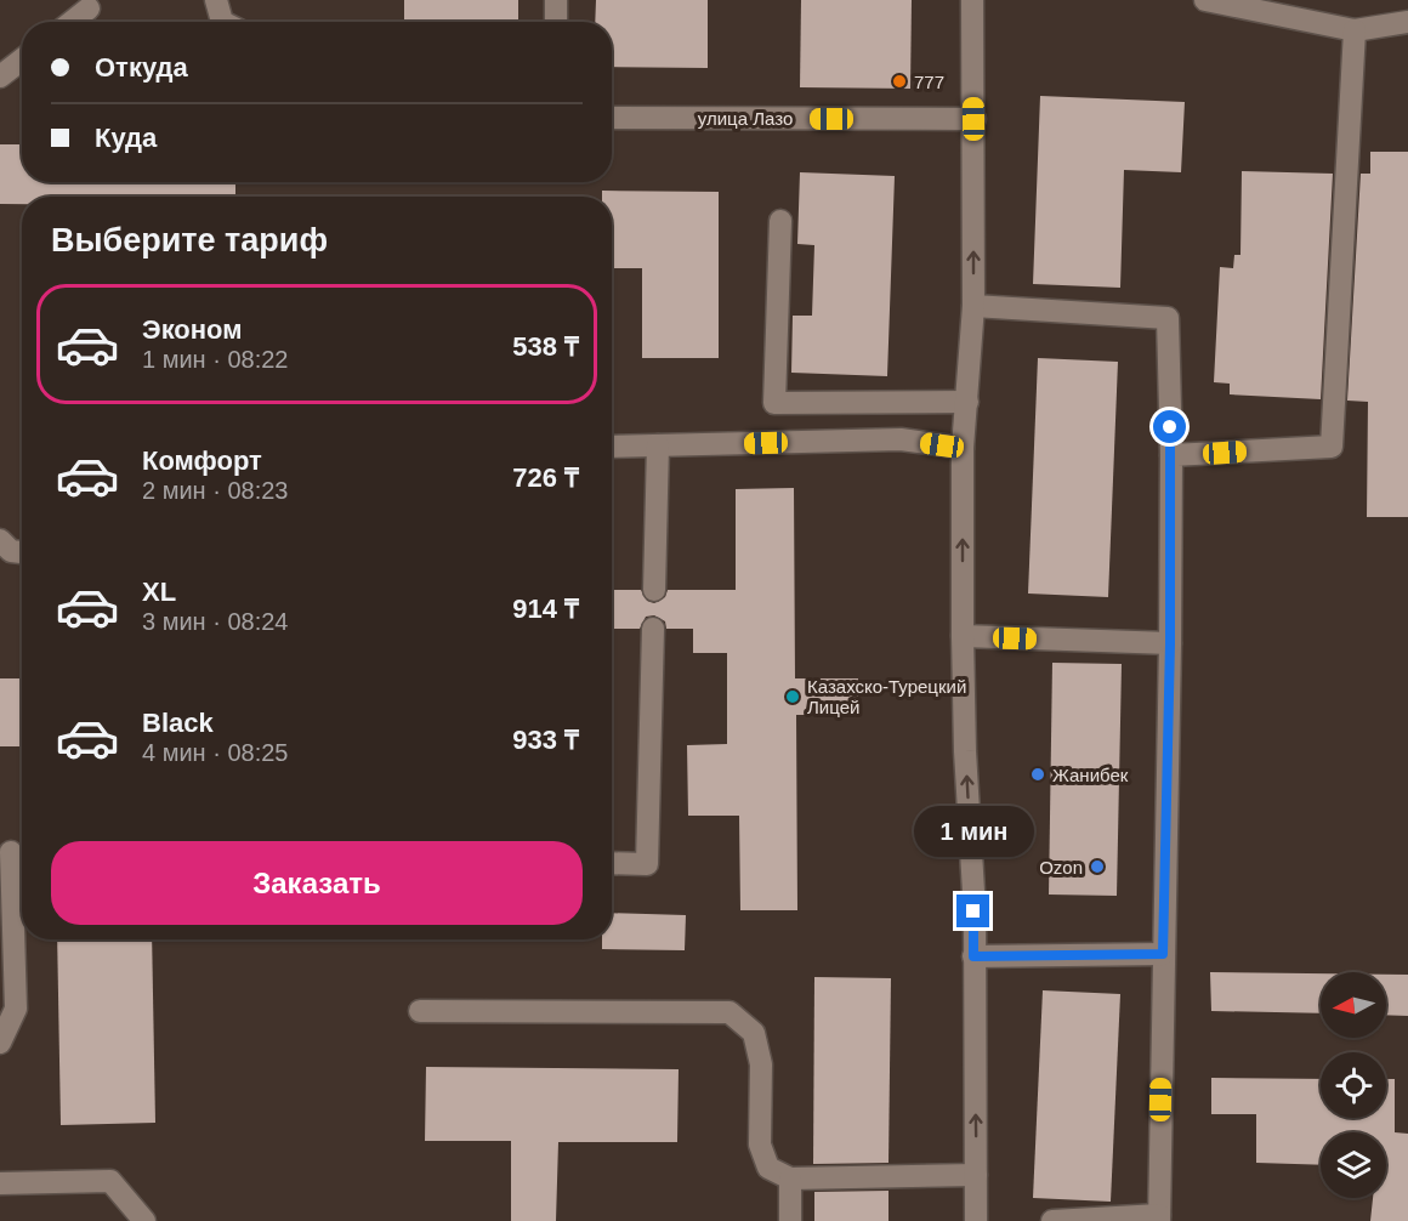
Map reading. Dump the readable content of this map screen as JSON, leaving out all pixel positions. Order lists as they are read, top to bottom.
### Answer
{
  "streets": {
    "street": ["улица Лазо"]
  },
  "places": [
    "777",
    "Казахско-Турецкий Лицей",
    "Жанибек",
    "Ozon"
  ],
  "north": "left",
  "page": {
    "banner": ["Откуда", "Куда"],
    "heading": "Выберите тариф",
    "list": [
      {
        "name": "Эконом",
        "note": "1 мин · 08:22",
        "value": "538 ₸"
      },
      {
        "name": "Комфорт",
        "note": "2 мин · 08:23",
        "value": "726 ₸"
      },
      {
        "name": "XL",
        "note": "3 мин · 08:24",
        "value": "914 ₸"
      },
      {
        "name": "Black",
        "note": "4 мин · 08:25",
        "value": "933 ₸"
      }
    ],
    "bubble": "1 мин",
    "buttons": "Заказать"
  }
}
